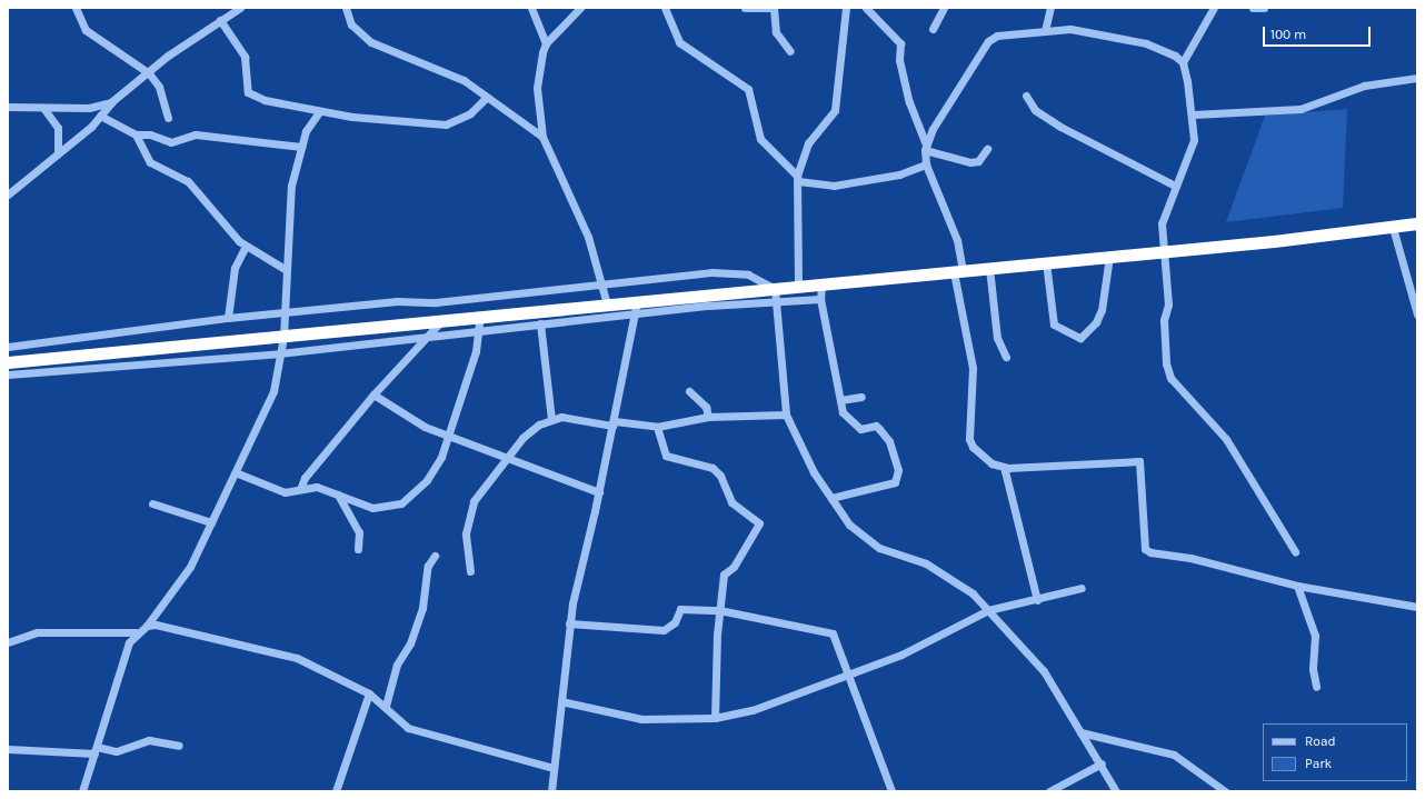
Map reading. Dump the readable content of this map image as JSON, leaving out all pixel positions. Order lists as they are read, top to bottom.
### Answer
{
  "legend": ["Road", "Park"],
  "scale_bar": "100 m"
}
